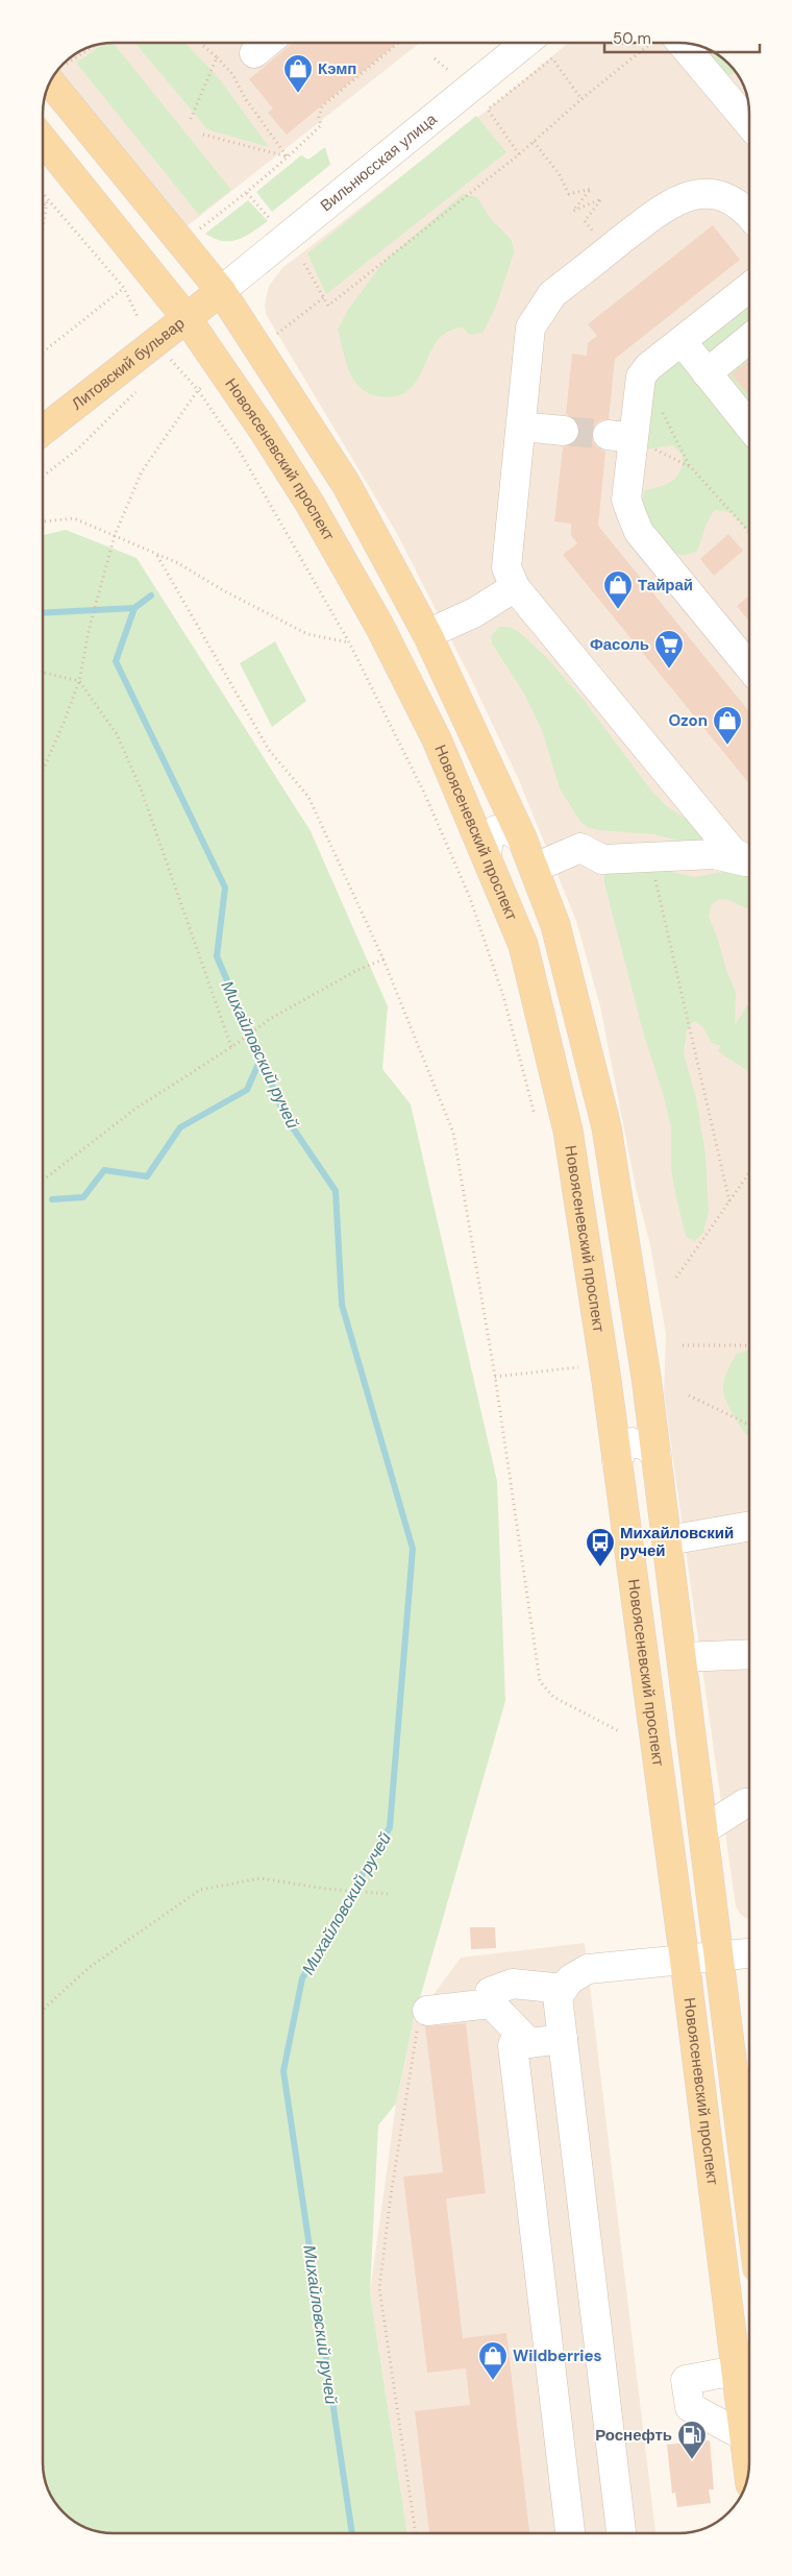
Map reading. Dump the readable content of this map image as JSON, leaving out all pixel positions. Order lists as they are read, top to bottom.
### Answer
{
  "streets": {
    "main road": ["Литовский бульвар", "Новоясеневский проспект"],
    "street": ["Вильнюсская улица"]
  },
  "crossings": [
    ["Вильнюсская улица", "Литовский бульвар"],
    ["Вильнюсская улица", "Новоясеневский проспект"],
    ["Литовский бульвар", "Новоясеневский проспект"]
  ],
  "water": ["Михайловский ручей"],
  "places": {
    "shop": [
      "Кэмп",
      "Тайрай",
      "Ozon",
      "Wildberries"
    ],
    "supermarket": ["Фасоль"],
    "bus stop": ["Михайловский ручей"],
    "fuel station": ["Роснефть"]
  },
  "scale_bar": "50 m"
}
